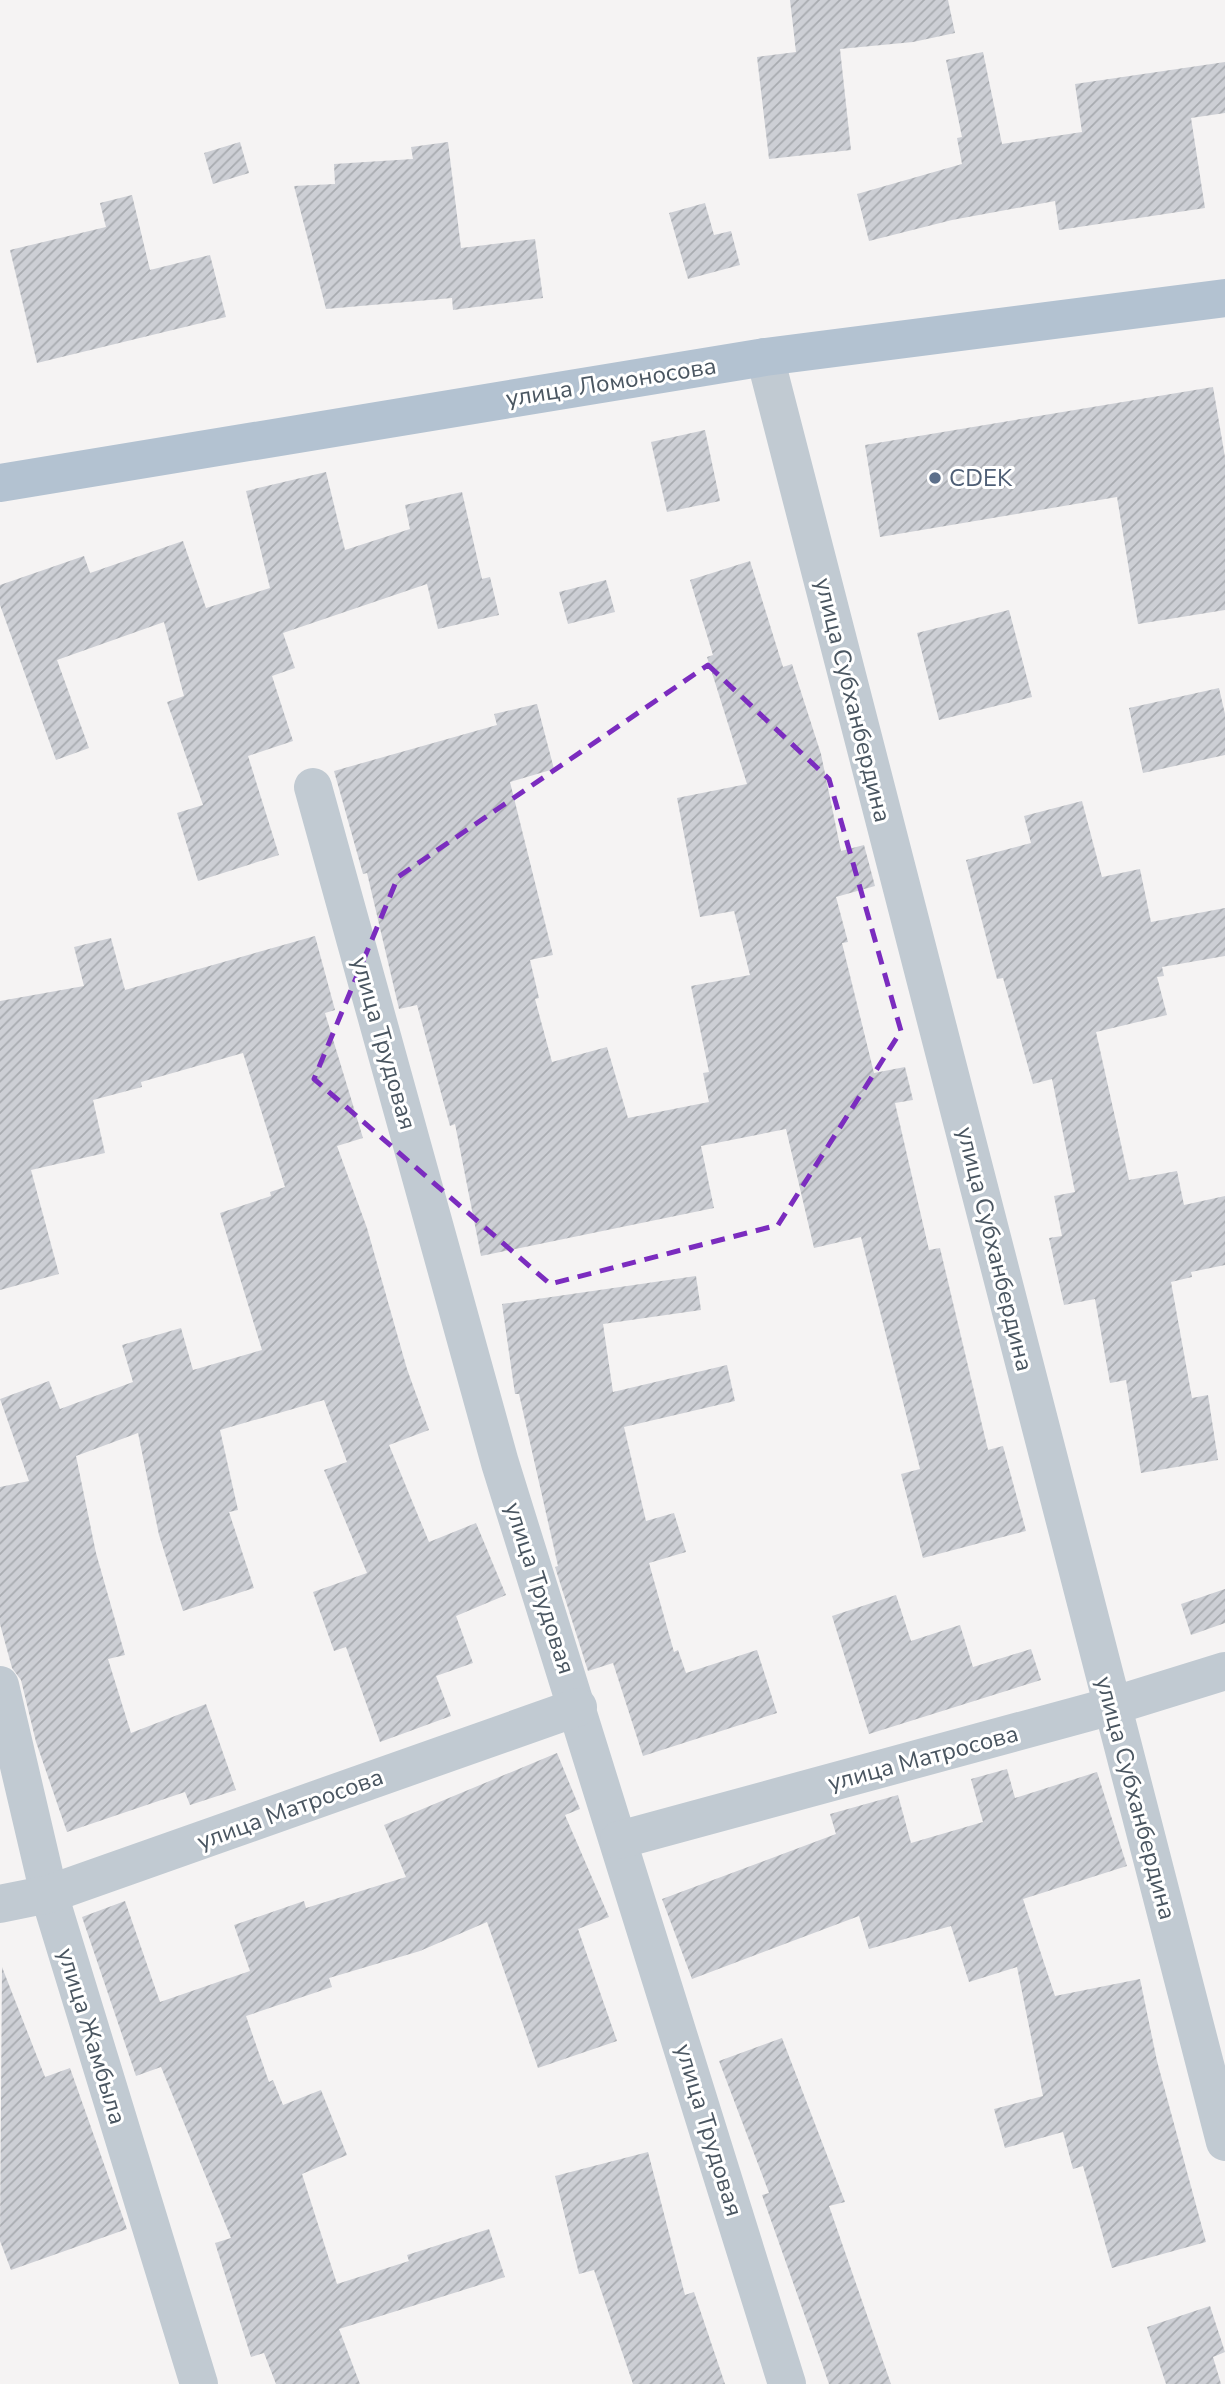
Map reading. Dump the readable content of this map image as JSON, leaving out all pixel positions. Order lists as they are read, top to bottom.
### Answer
{
  "streets": {
    "main road": ["улица Ломоносова"],
    "street": [
      "улица Субханбердина",
      "улица Трудовая",
      "улица Матросова",
      "улица Жамбыла"
    ]
  },
  "crossings": [
    ["улица Ломоносова", "улица Субханбердина"],
    ["улица Субханбердина", "улица Матросова"],
    ["улица Трудовая", "улица Матросова"],
    ["улица Матросова", "улица Жамбыла"]
  ],
  "places": ["CDEK"]
}
